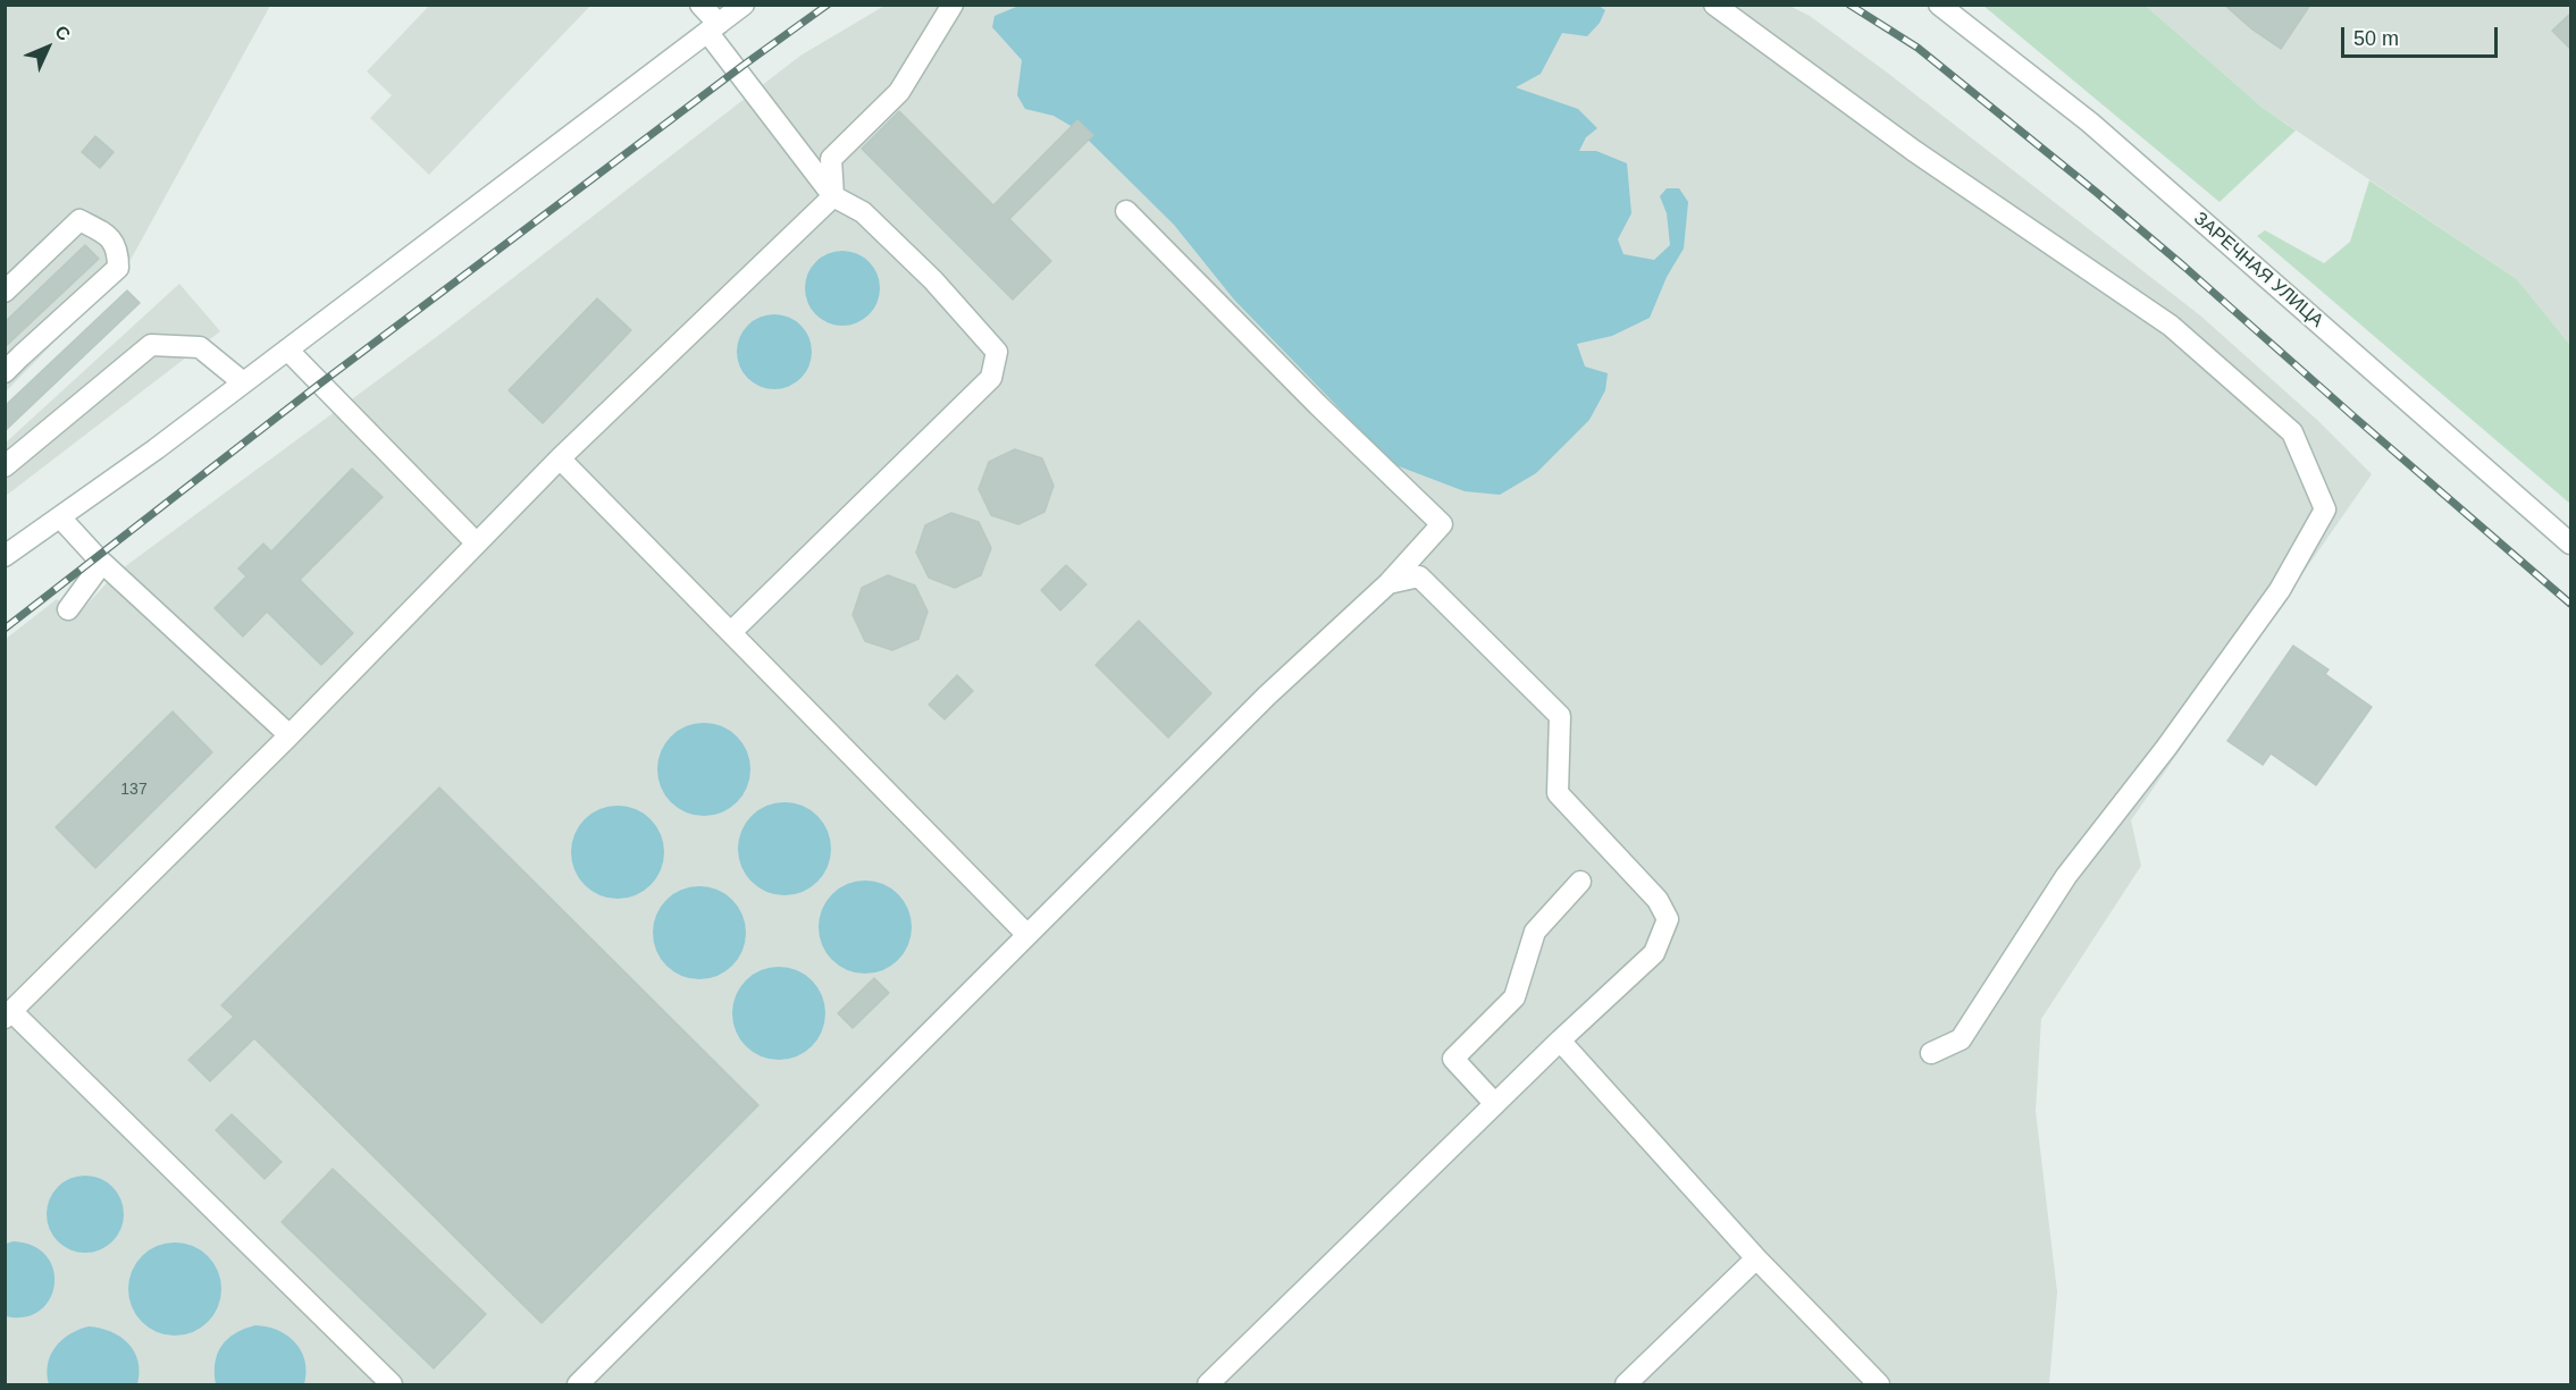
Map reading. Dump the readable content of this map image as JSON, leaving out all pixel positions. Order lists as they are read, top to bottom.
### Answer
{
  "streets": {
    "street": ["ЗАРЕЧНАЯ УЛИЦА"]
  },
  "house_numbers": ["137"],
  "scale_bar": "50 m",
  "north": "top right"
}
